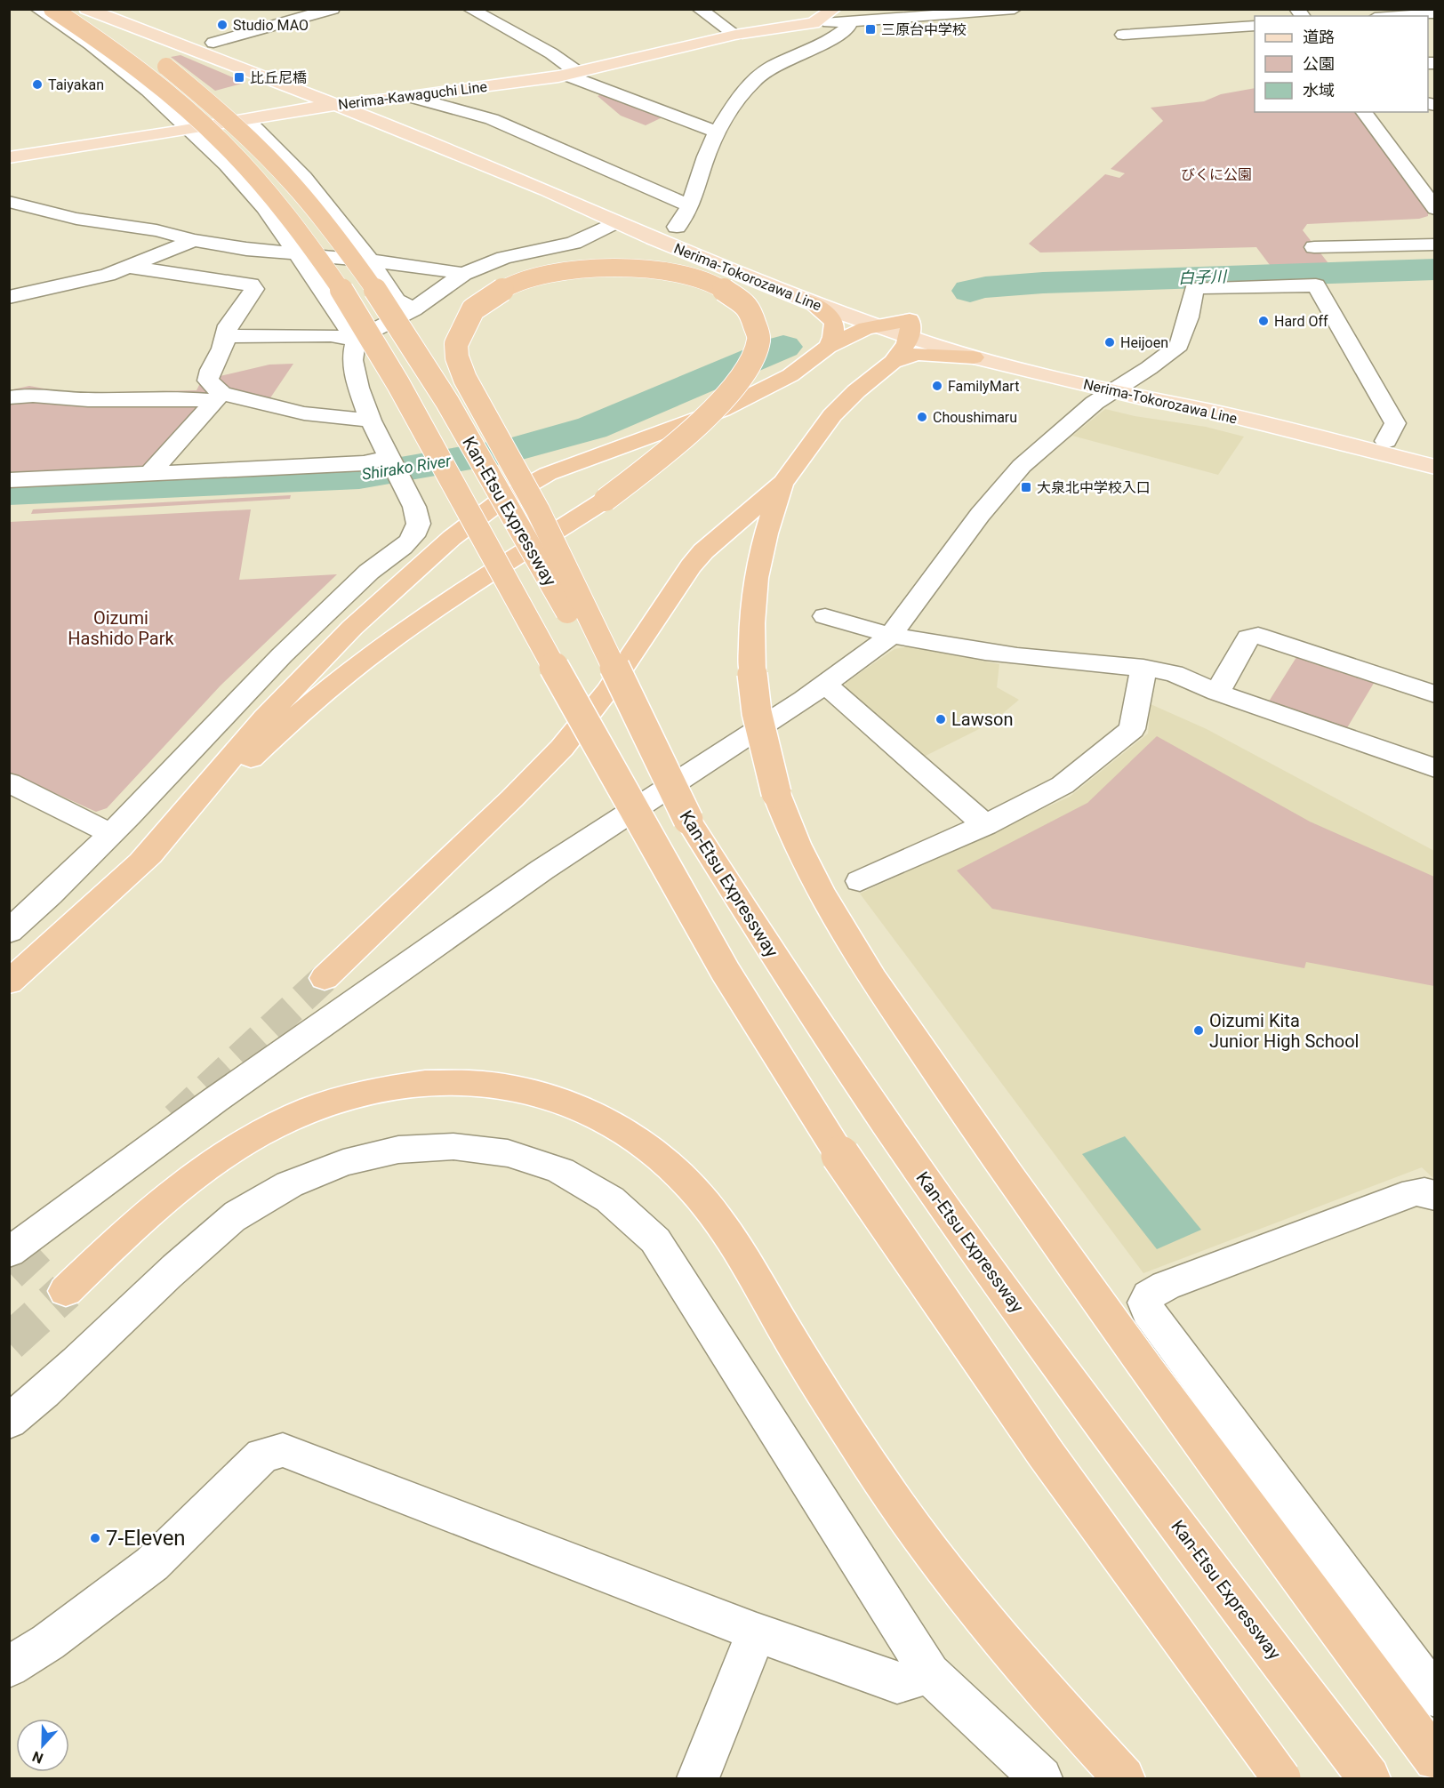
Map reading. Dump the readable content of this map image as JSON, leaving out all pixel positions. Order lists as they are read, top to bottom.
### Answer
{
  "streets": {
    "highway": ["Kan-Etsu Expressway"],
    "main road": ["Nerima-Kawaguchi Line", "Nerima-Tokorozawa Line"]
  },
  "crossings": [
    ["Nerima-Kawaguchi Line", "Nerima-Tokorozawa Line"]
  ],
  "water": ["白子川", "Shirako River"],
  "parks": ["びくに公園", "Oizumi Hashido Park"],
  "places": {
    "other": [
      "Studio MAO",
      "Taiyakan",
      "Hard Off",
      "Heijoen",
      "FamilyMart",
      "Choushimaru",
      "Lawson",
      "Oizumi Kita Junior High School",
      "7-Eleven"
    ],
    "transit": ["三原台中学校", "比丘尼橋", "大泉北中学校入口"]
  },
  "legend": ["道路", "公園", "水域"],
  "north": "bottom"
}
